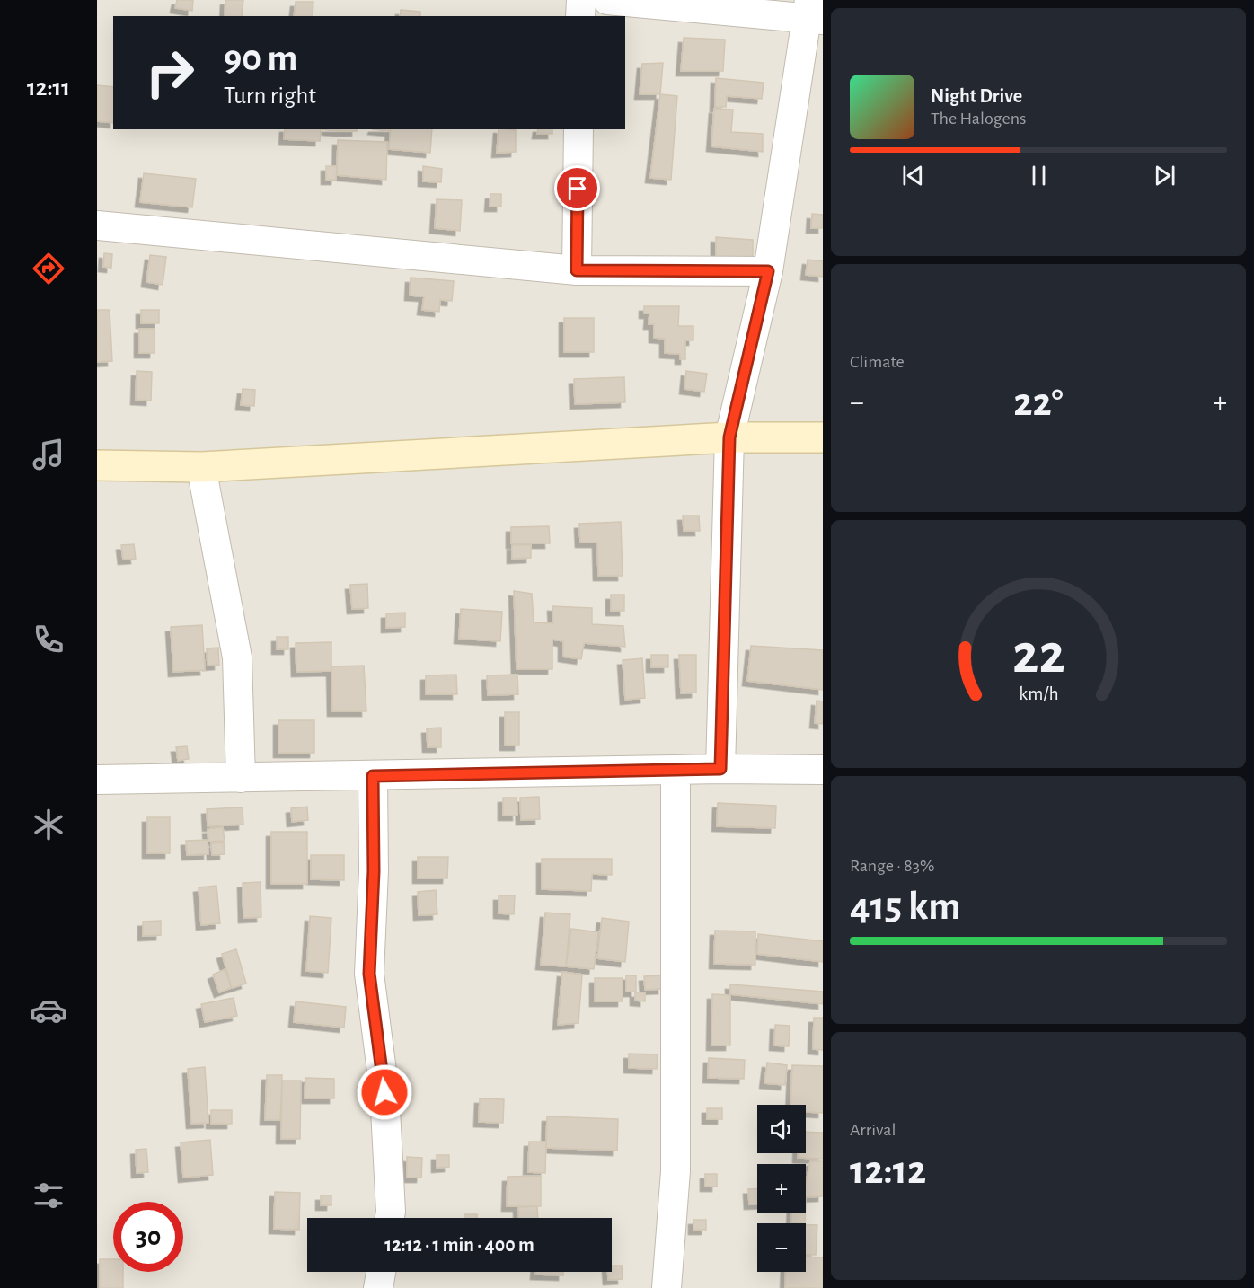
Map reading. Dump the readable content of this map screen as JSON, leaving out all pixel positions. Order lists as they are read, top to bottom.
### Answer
{
  "page": {
    "tabs": "12:11",
    "turn": ["90 m", "Turn right"],
    "song": ["Night Drive", "The Halogens"],
    "tile": [
      "Climate",
      ["Range · 83%", "415 km"],
      ["Arrival", "12:12"]
    ],
    "heat": ["−", "22°", "+"],
    "map_buttons": ["+", "−"],
    "limit": "30",
    "trip": "12:12 · 1 min · 400 m",
    "gauge": ["22", "km/h"]
  }
}
